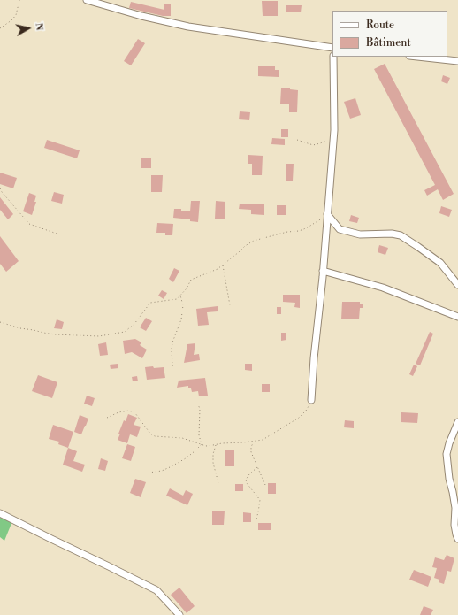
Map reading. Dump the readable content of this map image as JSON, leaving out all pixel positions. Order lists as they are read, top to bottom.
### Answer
{
  "legend": ["Route", "Bâtiment"],
  "north": "right"
}
